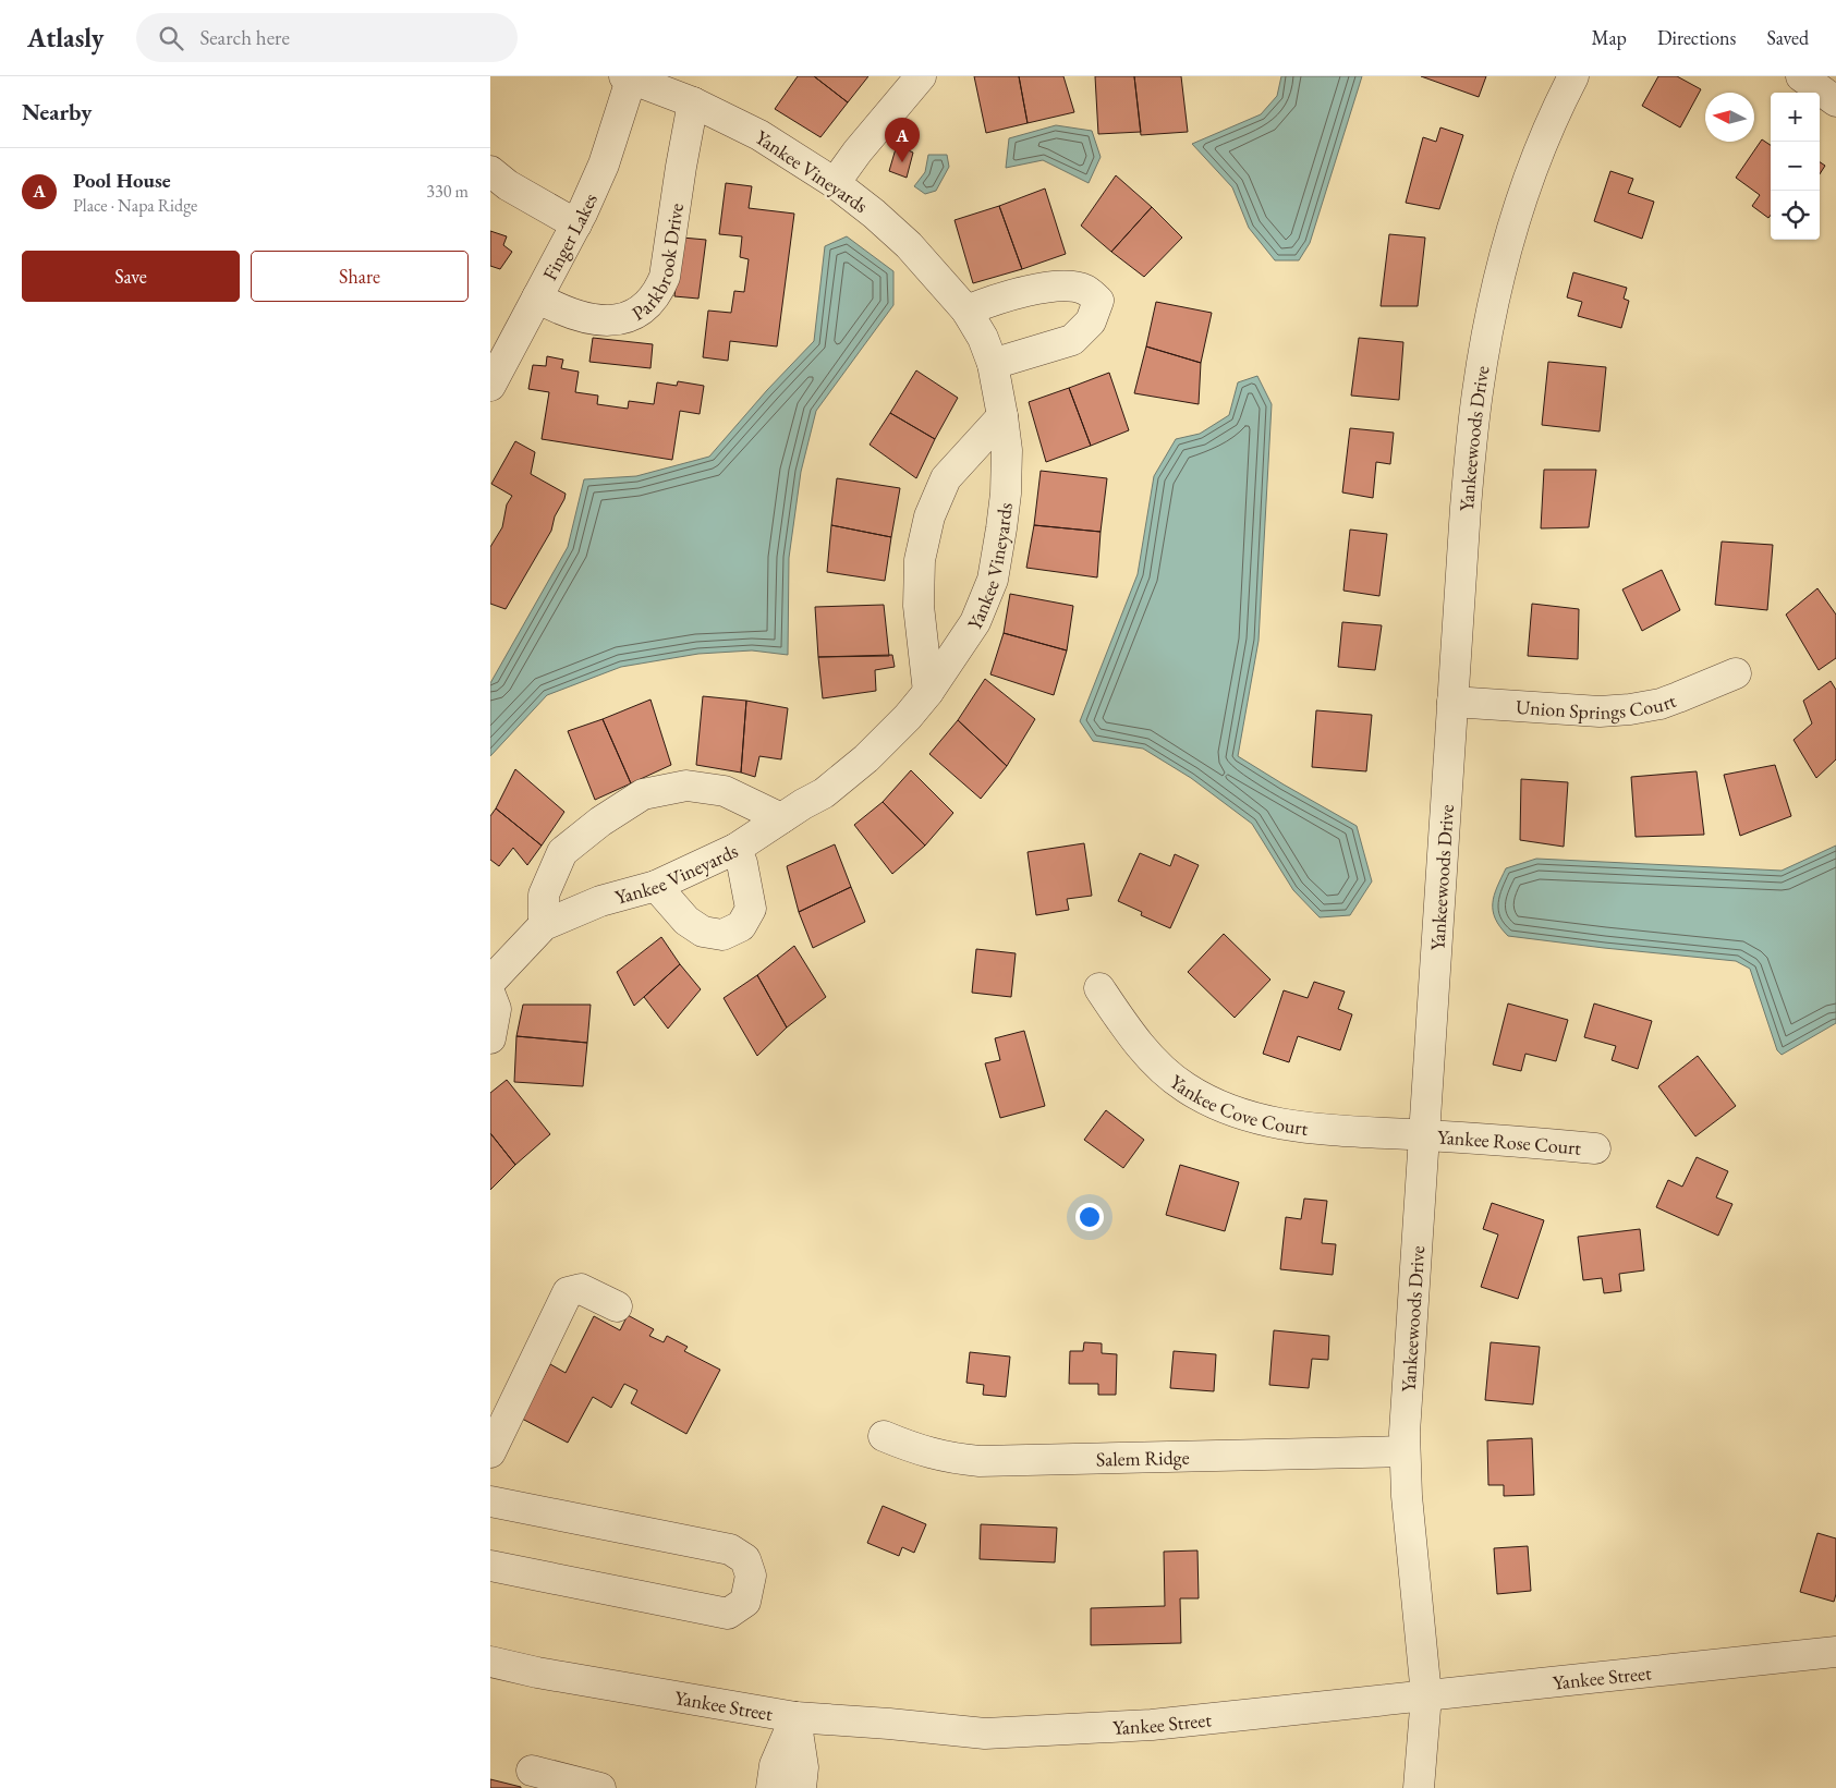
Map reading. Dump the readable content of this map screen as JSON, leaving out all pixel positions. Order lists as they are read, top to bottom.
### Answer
{
  "streets": {
    "street": [
      "Yankee Vineyards",
      "Finger Lakes",
      "Parkbrook Drive",
      "Yankeewoods Drive",
      "Union Springs Court",
      "Yankee Cove Court",
      "Yankee Rose Court",
      "Salem Ridge",
      "Yankee Street"
    ]
  },
  "crossings": [
    ["Yankee Vineyards", "Finger Lakes"],
    ["Yankee Vineyards", "Parkbrook Drive"],
    ["Finger Lakes", "Parkbrook Drive"],
    ["Yankeewoods Drive", "Union Springs Court"],
    ["Yankeewoods Drive", "Yankee Cove Court"],
    ["Yankeewoods Drive", "Yankee Rose Court"],
    ["Yankeewoods Drive", "Salem Ridge"],
    ["Yankeewoods Drive", "Yankee Street"],
    ["Yankee Cove Court", "Yankee Rose Court"]
  ],
  "north": "left",
  "page": {
    "header": "Atlasly",
    "search": "Search here",
    "nav": ["Map", "Directions", "Saved"],
    "heading": "Nearby",
    "map_buttons": ["+", "−"],
    "pins": "A",
    "list": [
      {
        "mark": "A",
        "name": "Pool House",
        "note": "Place · Napa Ridge",
        "value": "330 m"
      }
    ],
    "buttons": ["Save", "Share"]
  }
}
